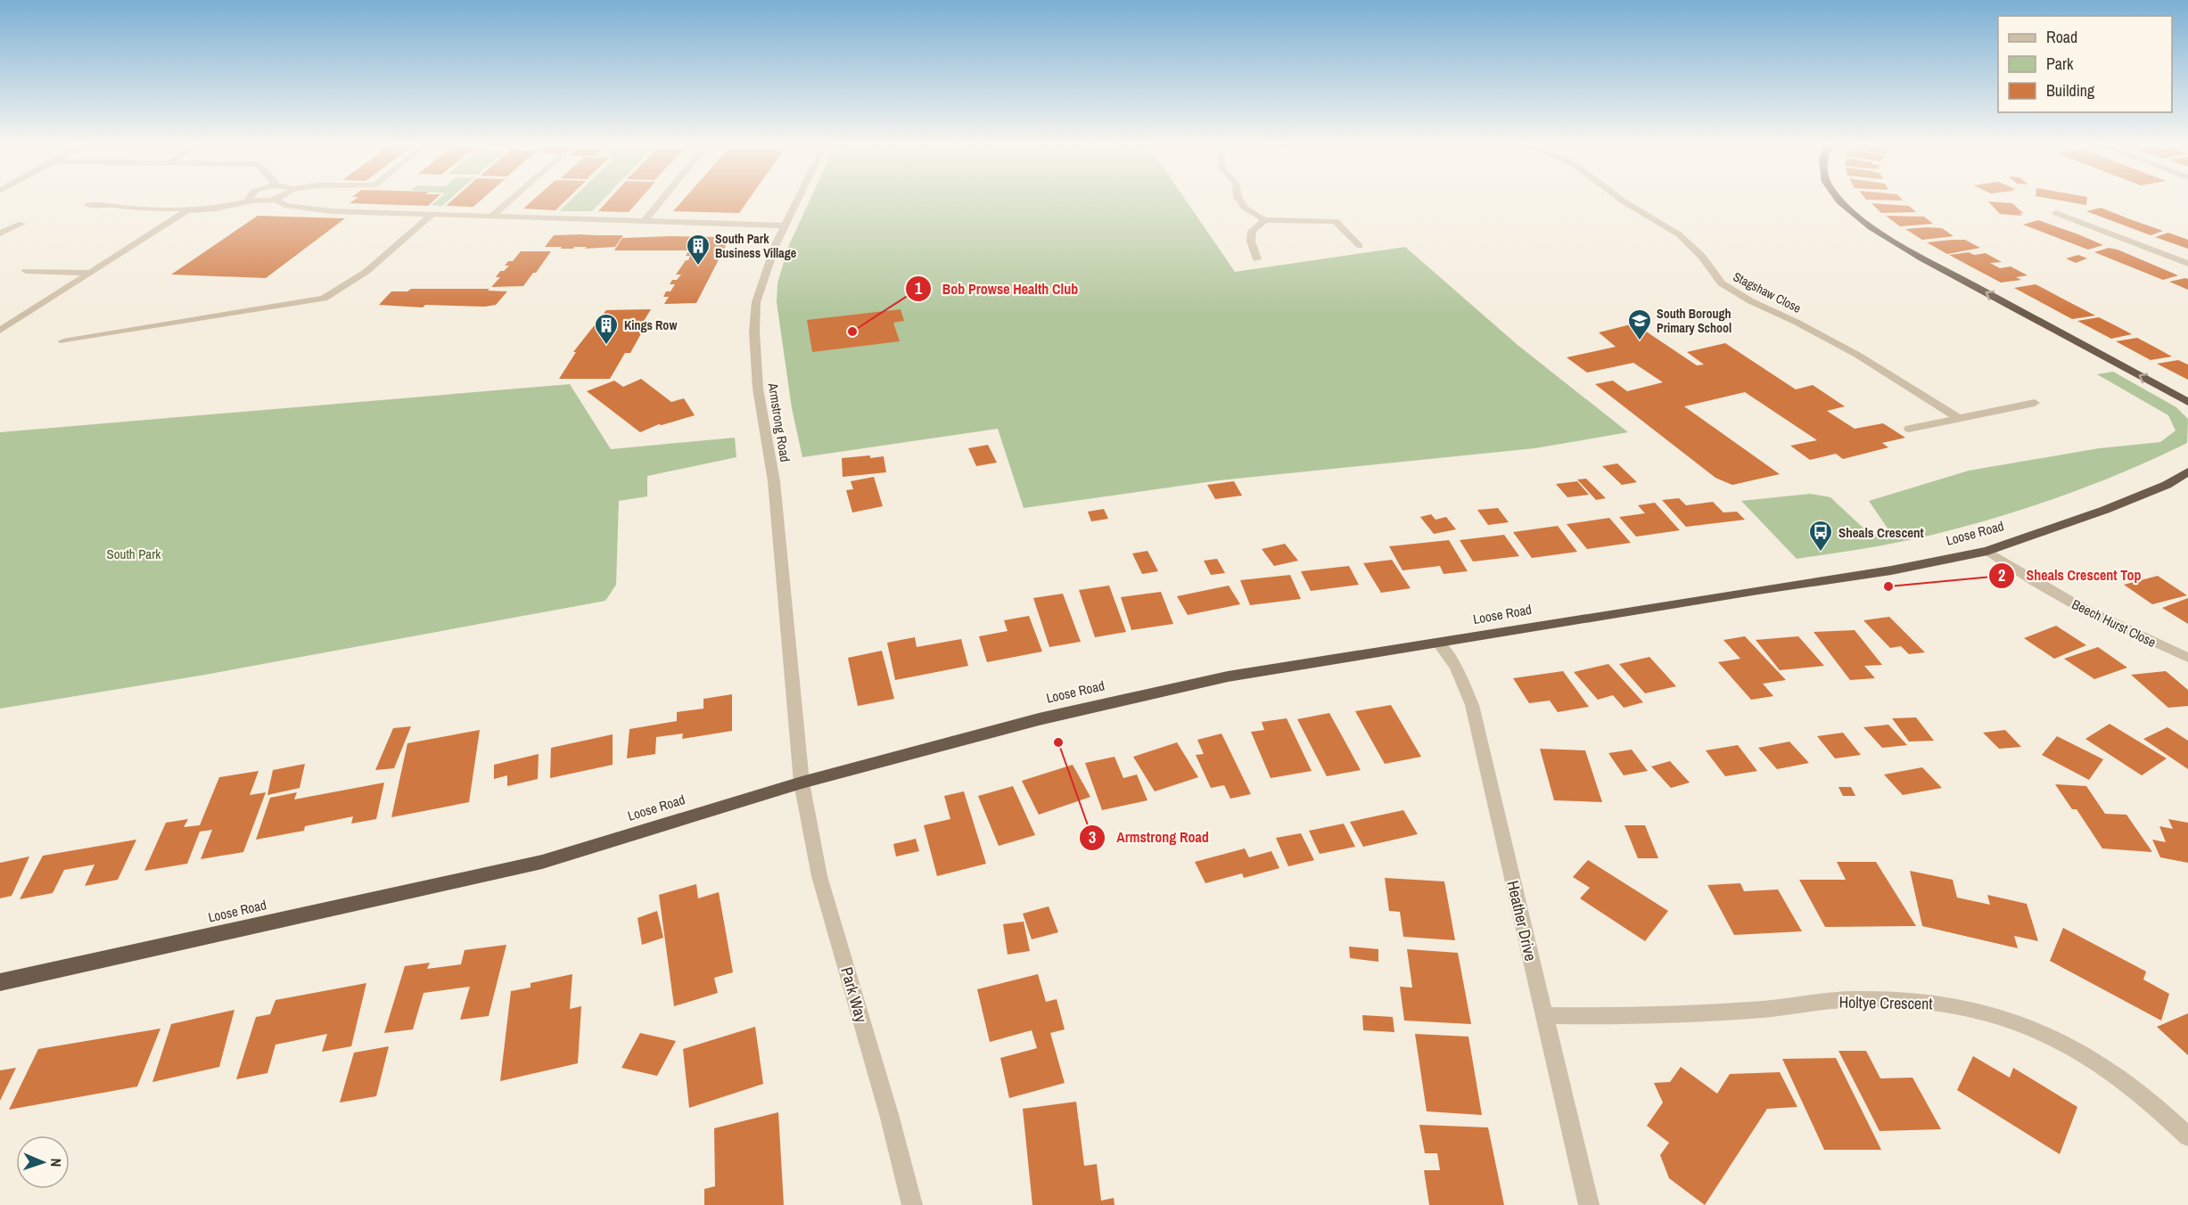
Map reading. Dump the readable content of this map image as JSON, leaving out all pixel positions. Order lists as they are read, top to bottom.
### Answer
{
  "streets": {
    "highway": ["Loose Road"],
    "street": [
      "Stagshaw Close",
      "Armstrong Road",
      "Beech Hurst Close",
      "Heather Drive",
      "Park Way",
      "Holtye Crescent"
    ]
  },
  "crossings": [
    ["Armstrong Road", "Loose Road"],
    ["Armstrong Road", "Park Way"],
    ["Loose Road", "Beech Hurst Close"],
    ["Loose Road", "Heather Drive"],
    ["Loose Road", "Park Way"],
    ["Heather Drive", "Holtye Crescent"]
  ],
  "parks": ["South Park"],
  "places": {
    "building": ["South Park Business Village", "Kings Row"],
    "other": ["Bob Prowse Health Club", "Sheals Crescent Top", "Armstrong Road"],
    "school or university": ["South Borough Primary School"],
    "bus stop": ["Sheals Crescent"]
  },
  "legend": ["Road", "Park", "Building"],
  "north": "right"
}
